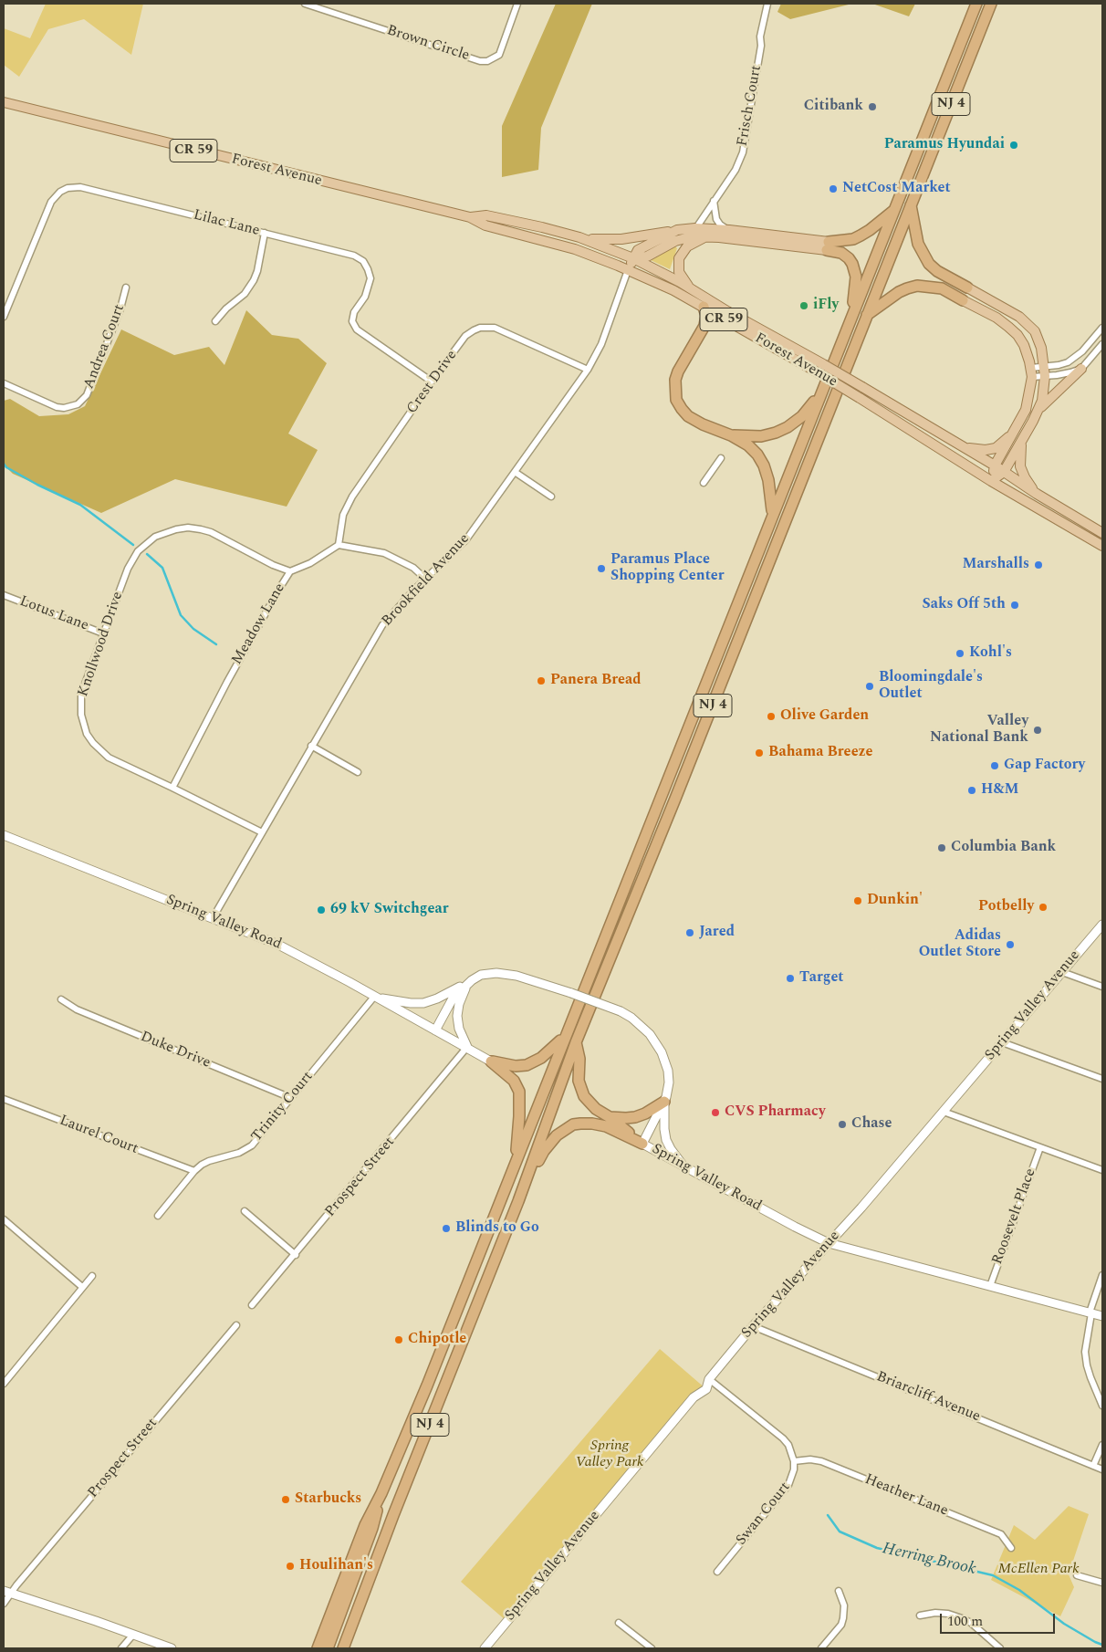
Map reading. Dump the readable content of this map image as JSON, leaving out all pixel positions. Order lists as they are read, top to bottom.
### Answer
{
  "streets": {
    "highway": ["NJ 4"],
    "main road": ["CR 59", "Forest Avenue"],
    "street": [
      "Brown Circle",
      "Frisch Court",
      "Lilac Lane",
      "Andrea Court",
      "Crest Drive",
      "Brookfield Avenue",
      "Lotus Lane",
      "Meadow Lane",
      "Knollwood Drive",
      "Spring Valley Road",
      "Spring Valley Avenue",
      "Duke Drive",
      "Trinity Court",
      "Laurel Court",
      "Prospect Street",
      "Roosevelt Place",
      "Briarcliff Avenue",
      "Heather Lane",
      "Swan Court"
    ]
  },
  "crossings": [
    ["Forest Avenue", "Brookfield Avenue"],
    ["Lilac Lane", "Crest Drive"],
    ["Crest Drive", "Brookfield Avenue"],
    ["Crest Drive", "Meadow Lane"],
    ["Brookfield Avenue", "Knollwood Drive"],
    ["Brookfield Avenue", "Spring Valley Road"],
    ["Lotus Lane", "Knollwood Drive"],
    ["Meadow Lane", "Knollwood Drive"],
    ["Spring Valley Road", "Spring Valley Avenue"],
    ["Spring Valley Road", "Trinity Court"],
    ["Spring Valley Road", "Prospect Street"],
    ["Spring Valley Road", "Roosevelt Place"],
    ["Spring Valley Avenue", "Briarcliff Avenue"],
    ["Spring Valley Avenue", "Swan Court"],
    ["Duke Drive", "Trinity Court"],
    ["Trinity Court", "Laurel Court"],
    ["Heather Lane", "Swan Court"]
  ],
  "water": ["Herring Brook"],
  "parks": ["Spring Valley Park", "McEllen Park"],
  "places": [
    "Citibank",
    "Paramus Hyundai",
    "NetCost Market",
    "iFly",
    "Marshalls",
    "Paramus Place Shopping Center",
    "Saks Off 5th",
    "Kohl's",
    "Panera Bread",
    "Bloomingdale's Outlet",
    "Olive Garden",
    "Valley National Bank",
    "Bahama Breeze",
    "Gap Factory",
    "H&M",
    "Columbia Bank",
    "Dunkin'",
    "Potbelly",
    "69 kV Switchgear",
    "Jared",
    "Adidas Outlet Store",
    "Target",
    "CVS Pharmacy",
    "Chase",
    "Blinds to Go",
    "Chipotle",
    "Starbucks",
    "Houlihan's"
  ],
  "scale_bar": "100 m"
}
